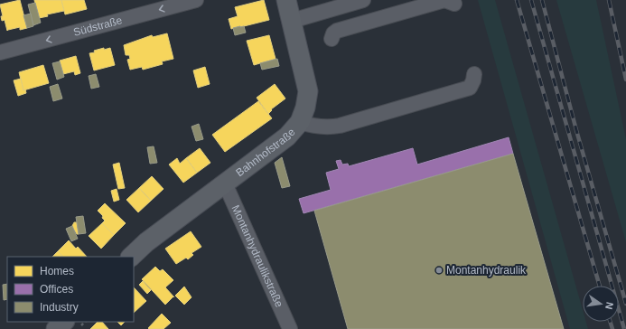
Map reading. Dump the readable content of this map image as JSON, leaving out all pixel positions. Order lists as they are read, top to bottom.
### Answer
{
  "streets": {
    "main road": ["Bahnhofstraße"],
    "street": ["Südstraße", "Montanhydraulikstraße"]
  },
  "crossings": [
    ["Bahnhofstraße", "Montanhydraulikstraße"]
  ],
  "one_way": ["Südstraße"],
  "places": ["Montanhydraulik"],
  "legend": ["Homes", "Offices", "Industry"],
  "north": "right"
}
